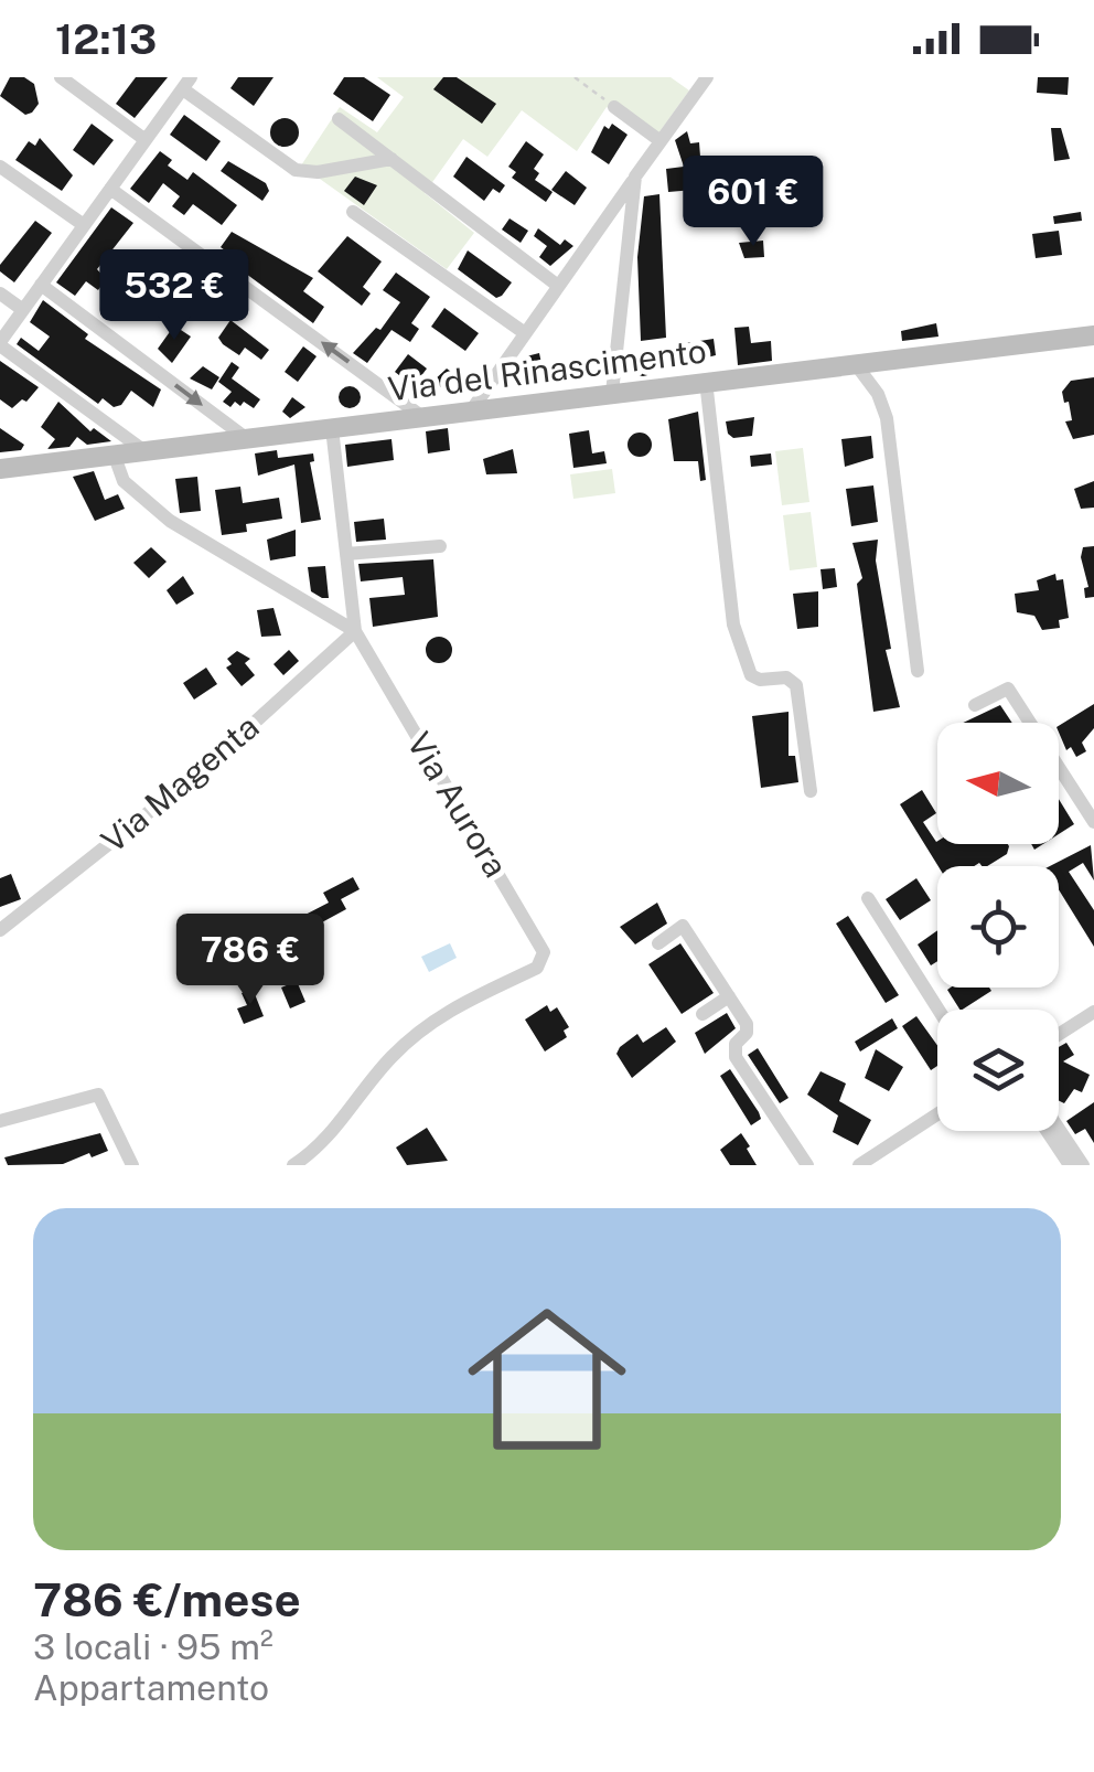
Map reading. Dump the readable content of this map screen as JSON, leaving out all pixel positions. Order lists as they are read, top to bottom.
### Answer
{
  "streets": {
    "street": ["Via del Rinascimento", "Via Magenta", "Via Aurora"]
  },
  "crossings": [
    ["Via del Rinascimento", "Via Aurora"],
    ["Via Magenta", "Via Aurora"]
  ],
  "north": "left",
  "page": {
    "status": "12:13",
    "price": ["601 €", "532 €", "786 €"],
    "list": [
      {
        "name": "786 €/mese",
        "note": "3 locali · 95 m² · Appartamento"
      }
    ]
  }
}
